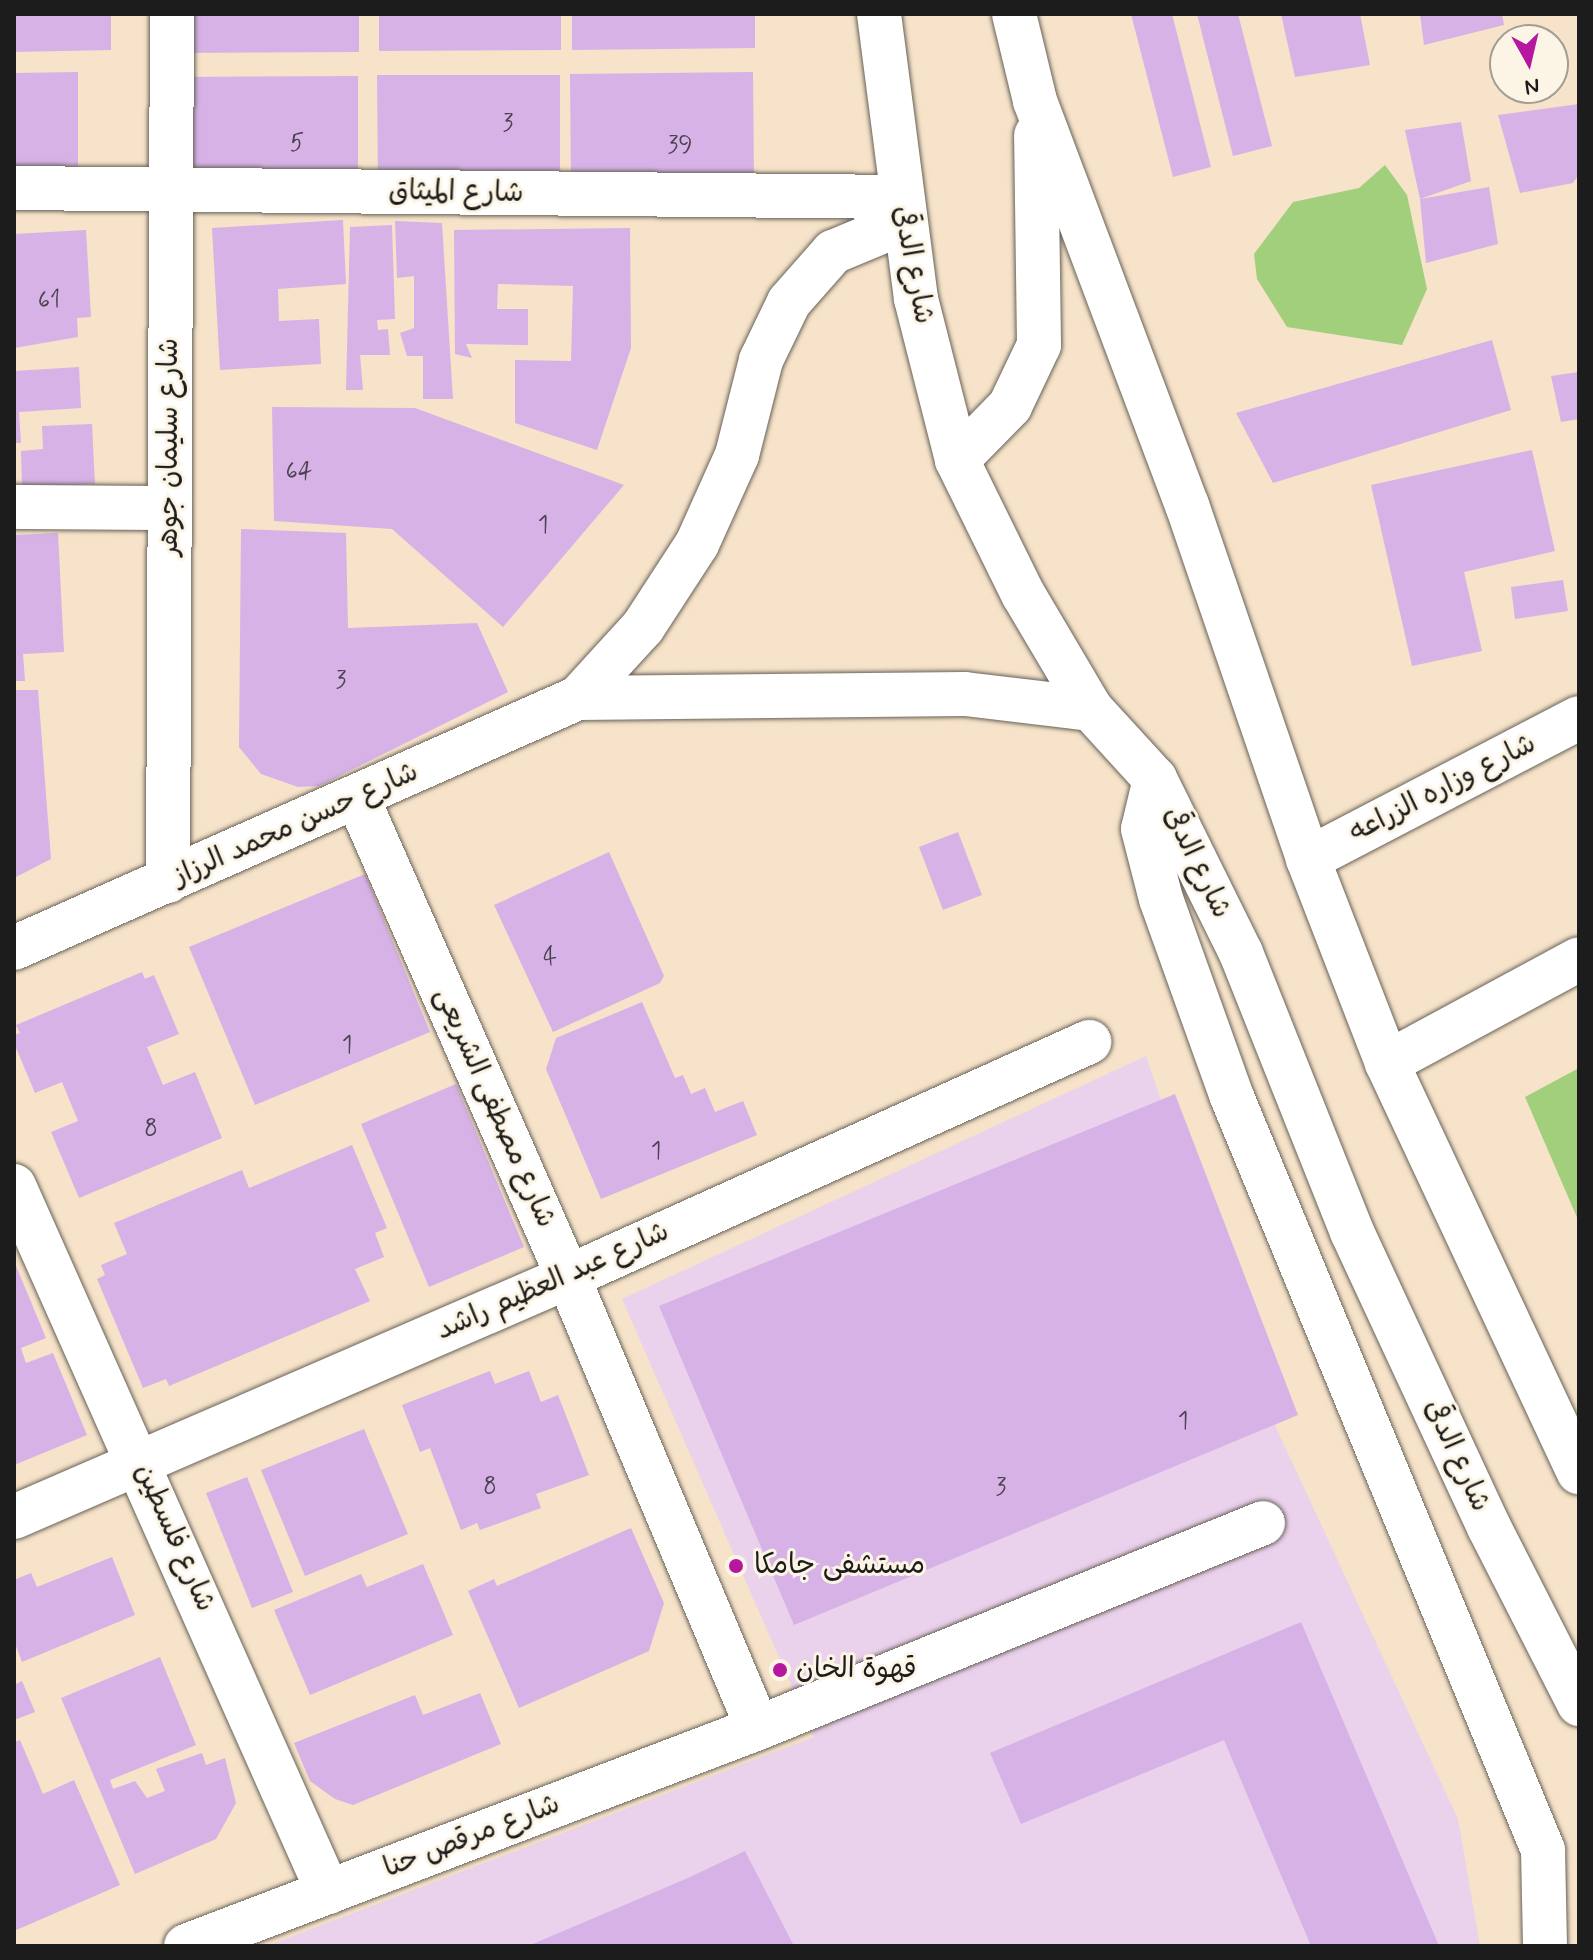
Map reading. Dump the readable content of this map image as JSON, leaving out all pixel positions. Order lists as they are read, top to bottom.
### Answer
{
  "streets": {
    "main road": [
      "شارع الميثاق",
      "شارع الدقى",
      "شارع سليمان جوهر",
      "شارع وزاره الزراعه",
      "شارع حسن محمد الرزاز",
      "شارع مصطفى الشريعى",
      "شارع عبد العظيم راشد",
      "شارع فلسطين",
      "شارع مرقص حنا"
    ]
  },
  "crossings": [
    ["شارع الميثاق", "شارع الدقى"],
    ["شارع الميثاق", "شارع سليمان جوهر"],
    ["شارع الميثاق", "شارع حسن محمد الرزاز"],
    ["شارع الدقى", "شارع حسن محمد الرزاز"],
    ["شارع سليمان جوهر", "شارع حسن محمد الرزاز"],
    ["شارع حسن محمد الرزاز", "شارع مصطفى الشريعى"],
    ["شارع مصطفى الشريعى", "شارع عبد العظيم راشد"],
    ["شارع مصطفى الشريعى", "شارع مرقص حنا"],
    ["شارع عبد العظيم راشد", "شارع فلسطين"],
    ["شارع فلسطين", "شارع مرقص حنا"]
  ],
  "places": ["مستشفى جامكا", "قهوة الخان"],
  "house_numbers": [
    "3",
    "5",
    "39",
    "61",
    "64",
    "1",
    "3",
    "4",
    "1",
    "8",
    "1",
    "1",
    "8",
    "3"
  ],
  "north": "bottom"
}
